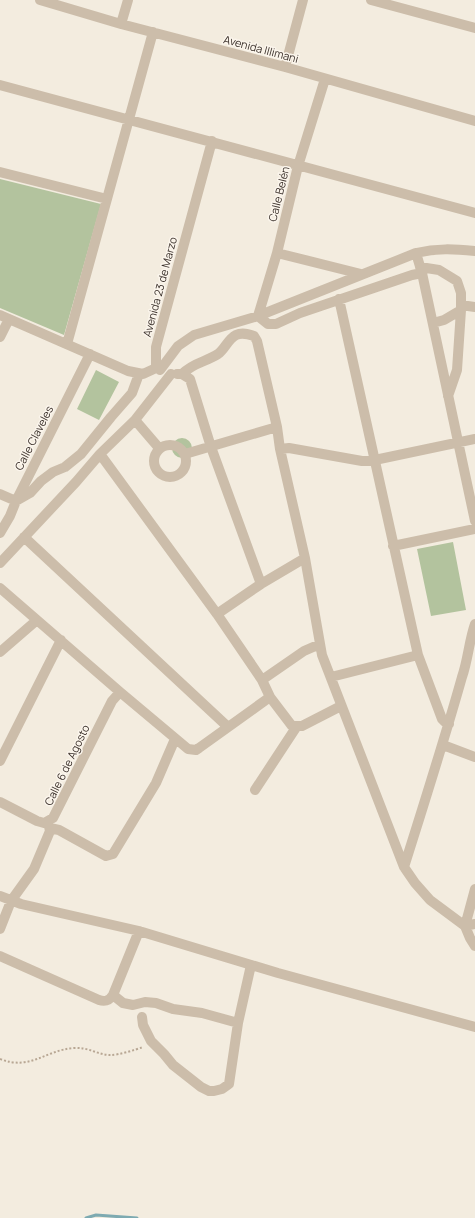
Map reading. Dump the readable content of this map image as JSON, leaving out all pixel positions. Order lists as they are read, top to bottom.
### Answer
{
  "streets": {
    "street": [
      "Avenida Illimani",
      "Calle Belén",
      "Avenida 23 de Marzo",
      "Calle Claveles",
      "Calle 6 de Agosto"
    ]
  },
  "crossings": [
    ["Avenida Illimani", "Calle Belén"]
  ]
}
